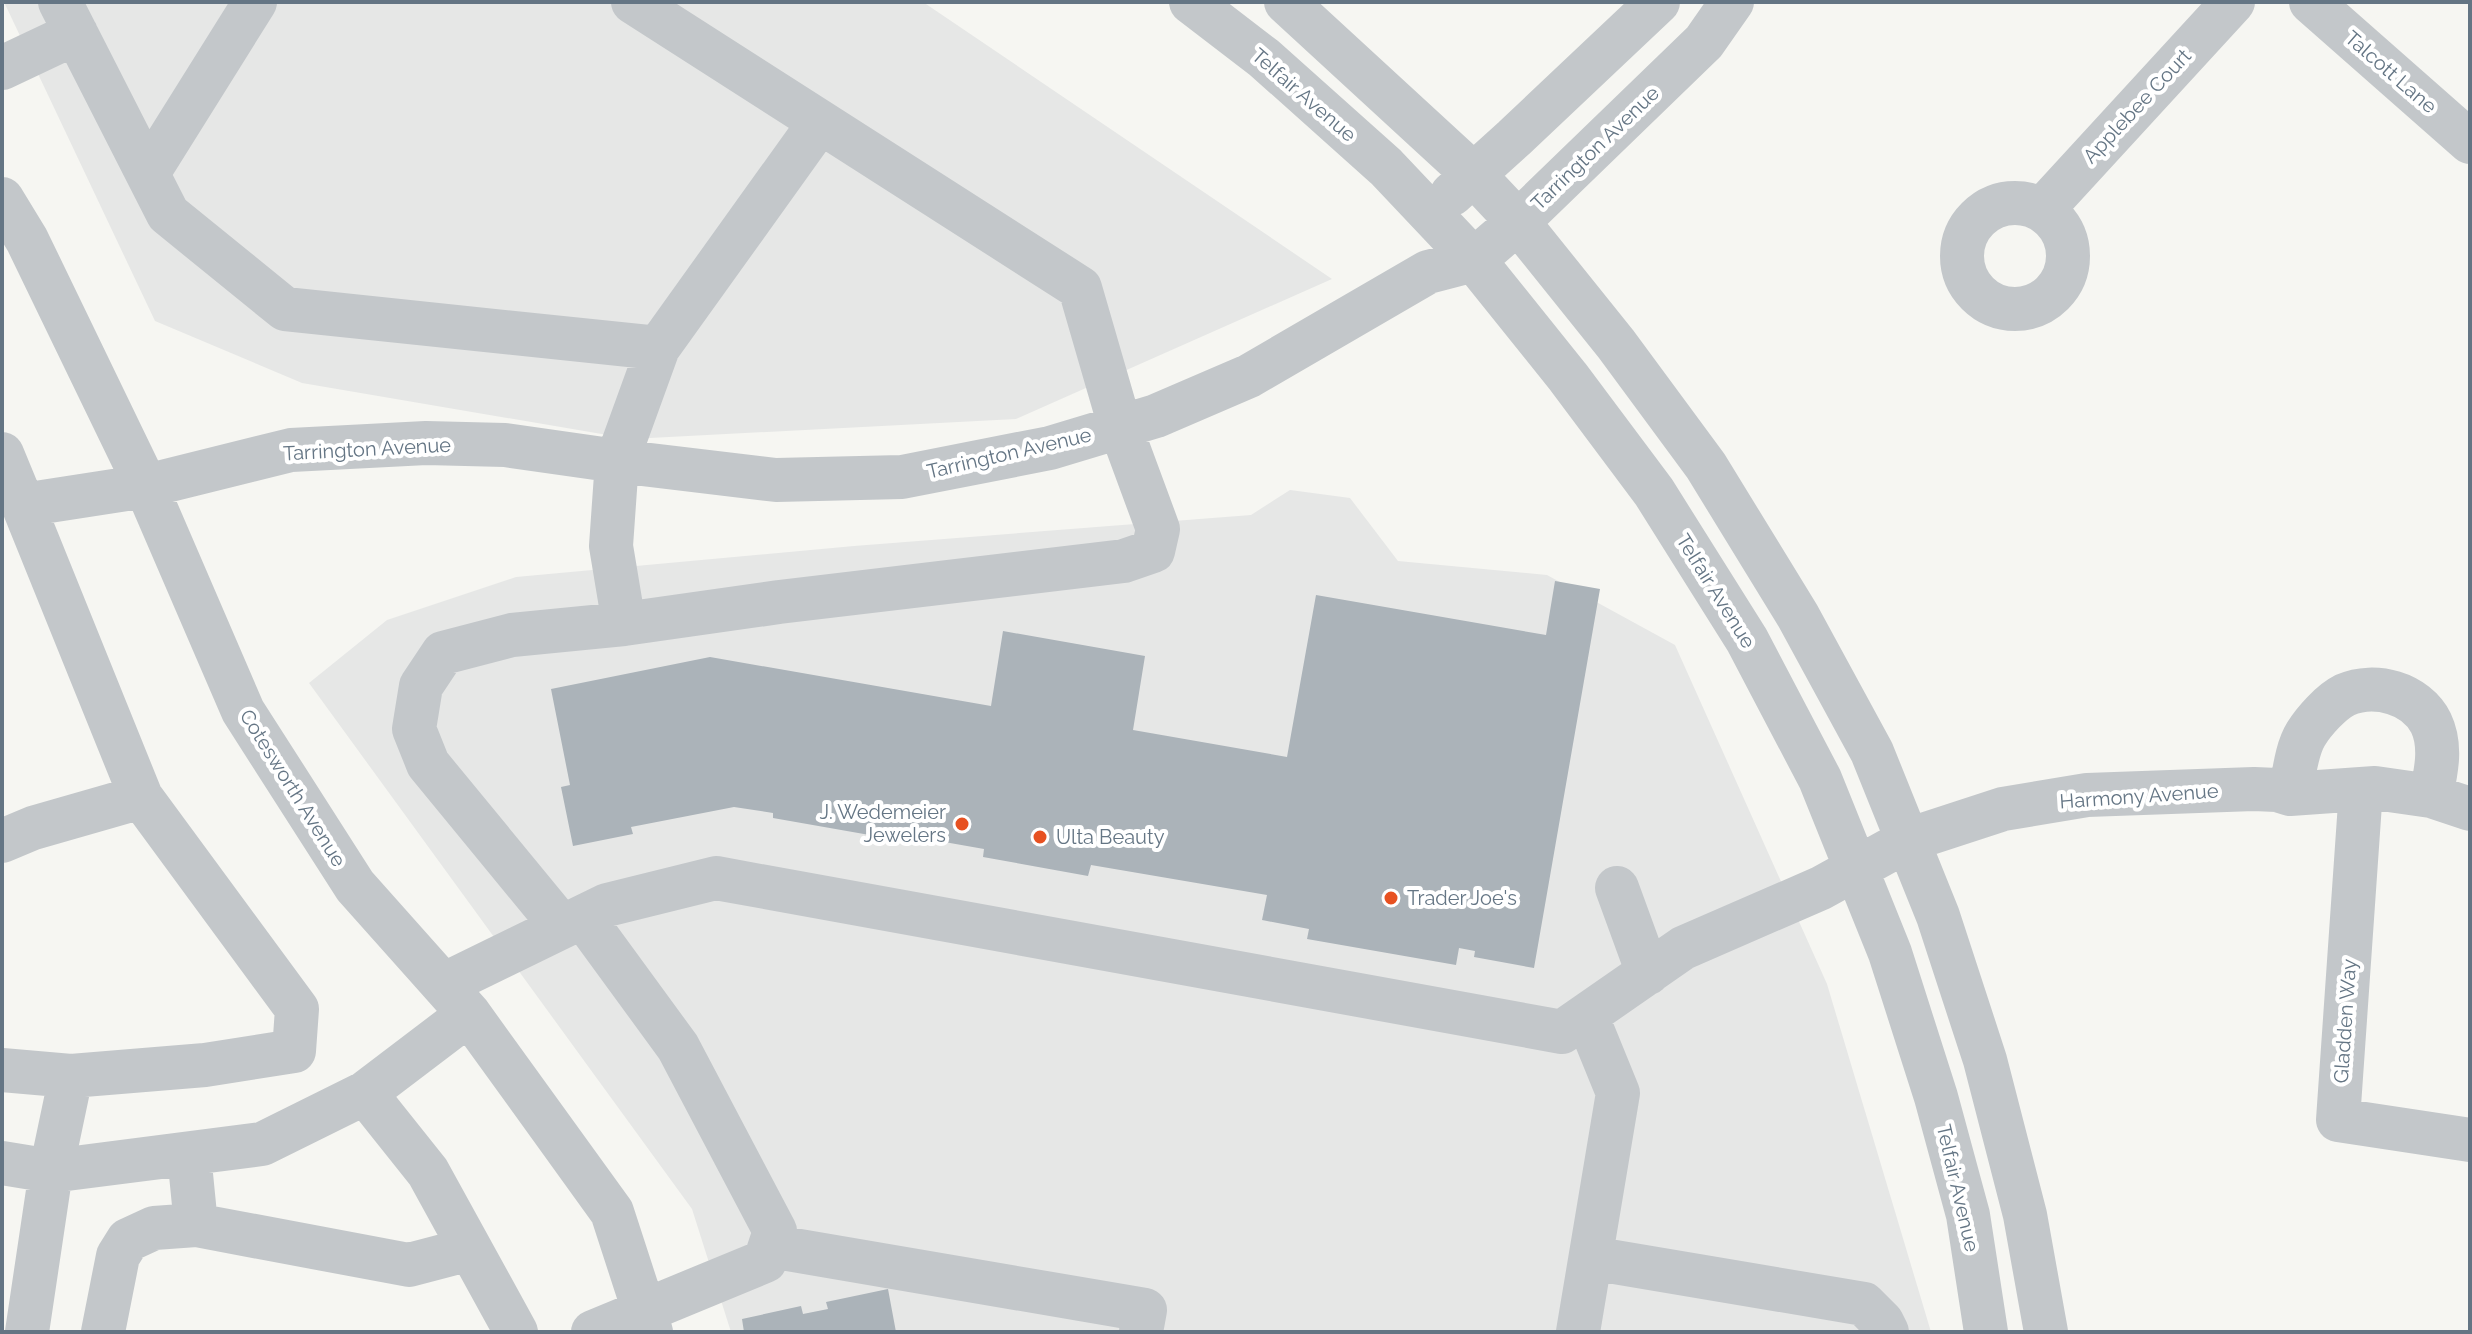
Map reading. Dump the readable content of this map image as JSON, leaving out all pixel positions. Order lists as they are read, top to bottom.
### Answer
{
  "streets": {
    "street": [
      "Talcott Lane",
      "Telfair Avenue",
      "Applebee Court",
      "Tarrington Avenue",
      "Cotesworth Avenue",
      "Harmony Avenue",
      "Gladden Way"
    ]
  },
  "crossings": [
    ["Telfair Avenue", "Tarrington Avenue"],
    ["Telfair Avenue", "Harmony Avenue"],
    ["Tarrington Avenue", "Cotesworth Avenue"],
    ["Cotesworth Avenue", "Harmony Avenue"],
    ["Harmony Avenue", "Gladden Way"]
  ],
  "places": ["J. Wedemeier Jewelers", "Ulta Beauty", "Trader Joe's"]
}
